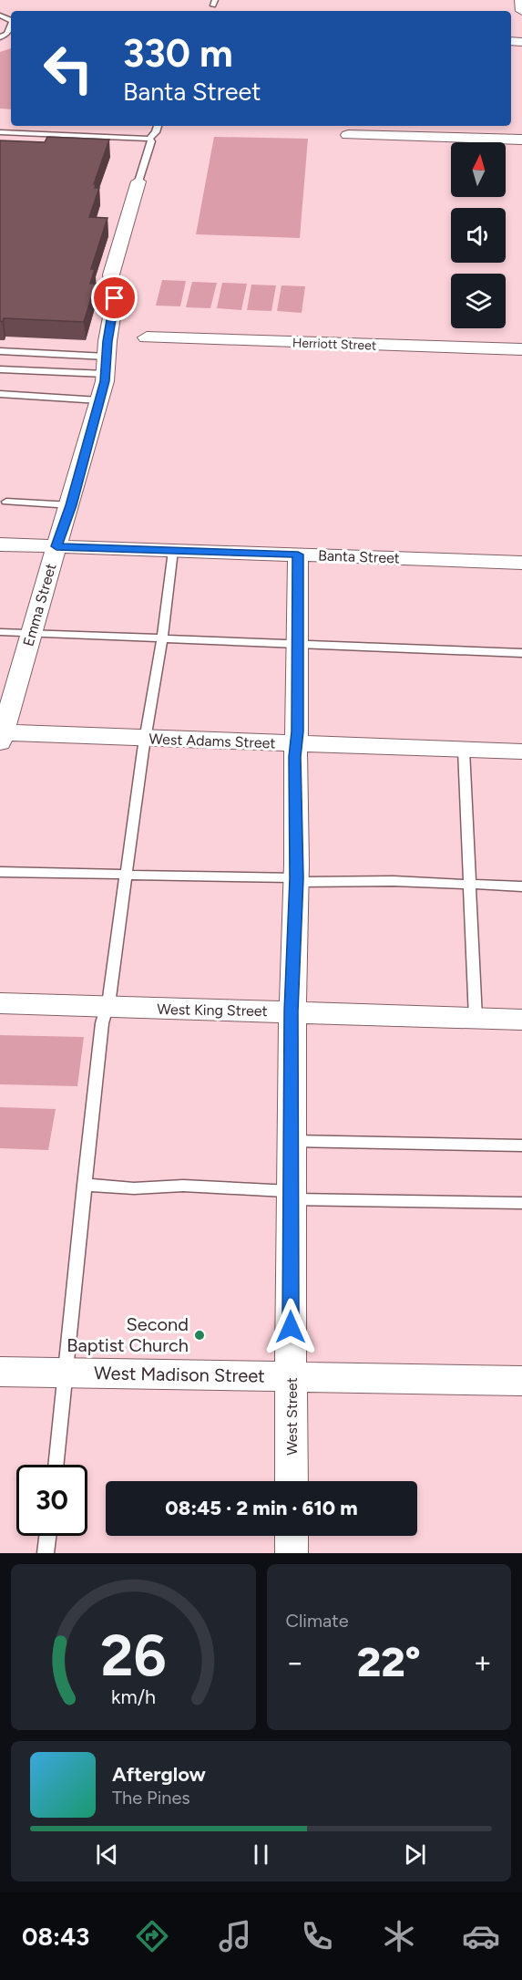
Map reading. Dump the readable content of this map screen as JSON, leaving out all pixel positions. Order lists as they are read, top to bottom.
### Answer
{
  "streets": {
    "street": [
      "Herriott Street",
      "Banta Street",
      "Emma Street",
      "West Adams Street",
      "West King Street",
      "West Madison Street",
      "West Street"
    ]
  },
  "crossings": [
    ["Banta Street", "Emma Street"],
    ["Banta Street", "West Street"],
    ["Emma Street", "West Adams Street"],
    ["West Adams Street", "West Street"],
    ["West King Street", "West Street"],
    ["West Madison Street", "West Street"]
  ],
  "places": ["Second Baptist Church"],
  "north": "top",
  "page": {
    "turn": ["330 m", "Banta Street"],
    "limit": "30",
    "trip": "08:45 · 2 min · 610 m",
    "tile": "Climate",
    "heat": ["−", "22°", "+"],
    "song": ["Afterglow", "The Pines"],
    "tabs": "08:43",
    "gauge": ["26", "km/h"]
  }
}
